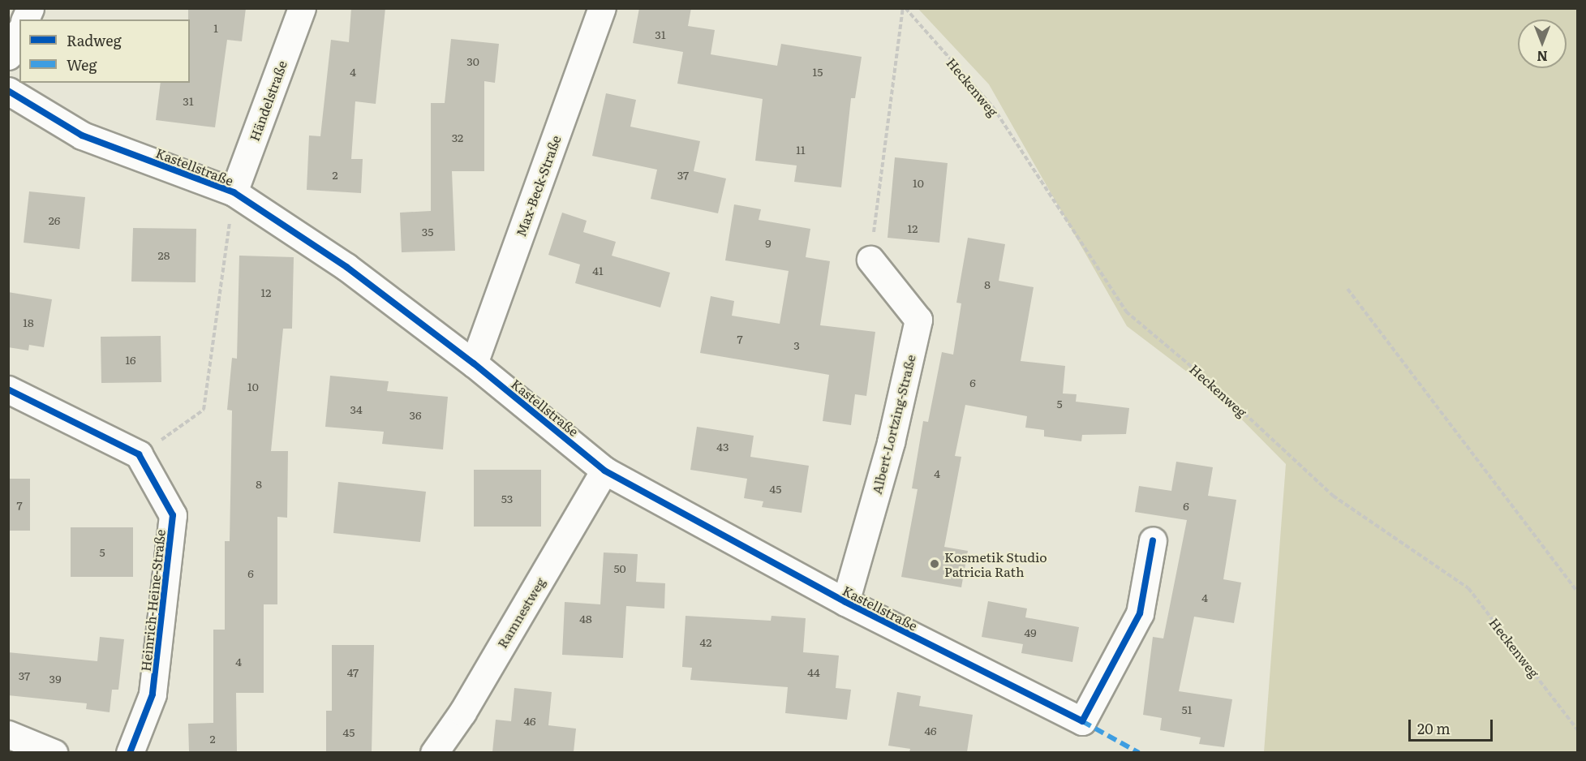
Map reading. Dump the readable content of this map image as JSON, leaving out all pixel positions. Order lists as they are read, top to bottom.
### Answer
{
  "streets": {
    "street": [
      "Händelstraße",
      "Kastellstraße",
      "Max-Beck-Straße",
      "Albert-Lortzing-Straße",
      "Heinrich-Heine-Straße",
      "Ramnestweg"
    ],
    "path": ["Heckenweg"]
  },
  "crossings": [
    ["Händelstraße", "Kastellstraße"],
    ["Kastellstraße", "Max-Beck-Straße"],
    ["Kastellstraße", "Albert-Lortzing-Straße"],
    ["Kastellstraße", "Ramnestweg"]
  ],
  "places": ["Kosmetik Studio Patricia Rath"],
  "house_numbers": [
    "1",
    "31",
    "30",
    "4",
    "15",
    "31",
    "32",
    "11",
    "2",
    "37",
    "10",
    "26",
    "12",
    "35",
    "9",
    "28",
    "41",
    "8",
    "12",
    "18",
    "7",
    "3",
    "16",
    "6",
    "10",
    "5",
    "34",
    "36",
    "43",
    "4",
    "8",
    "45",
    "53",
    "7",
    "6",
    "5",
    "50",
    "6",
    "4",
    "48",
    "49",
    "42",
    "4",
    "47",
    "44",
    "37",
    "39",
    "51",
    "46",
    "46",
    "45",
    "2"
  ],
  "legend": ["Radweg", "Weg"],
  "scale_bar": "20 m",
  "north": "bottom"
}
